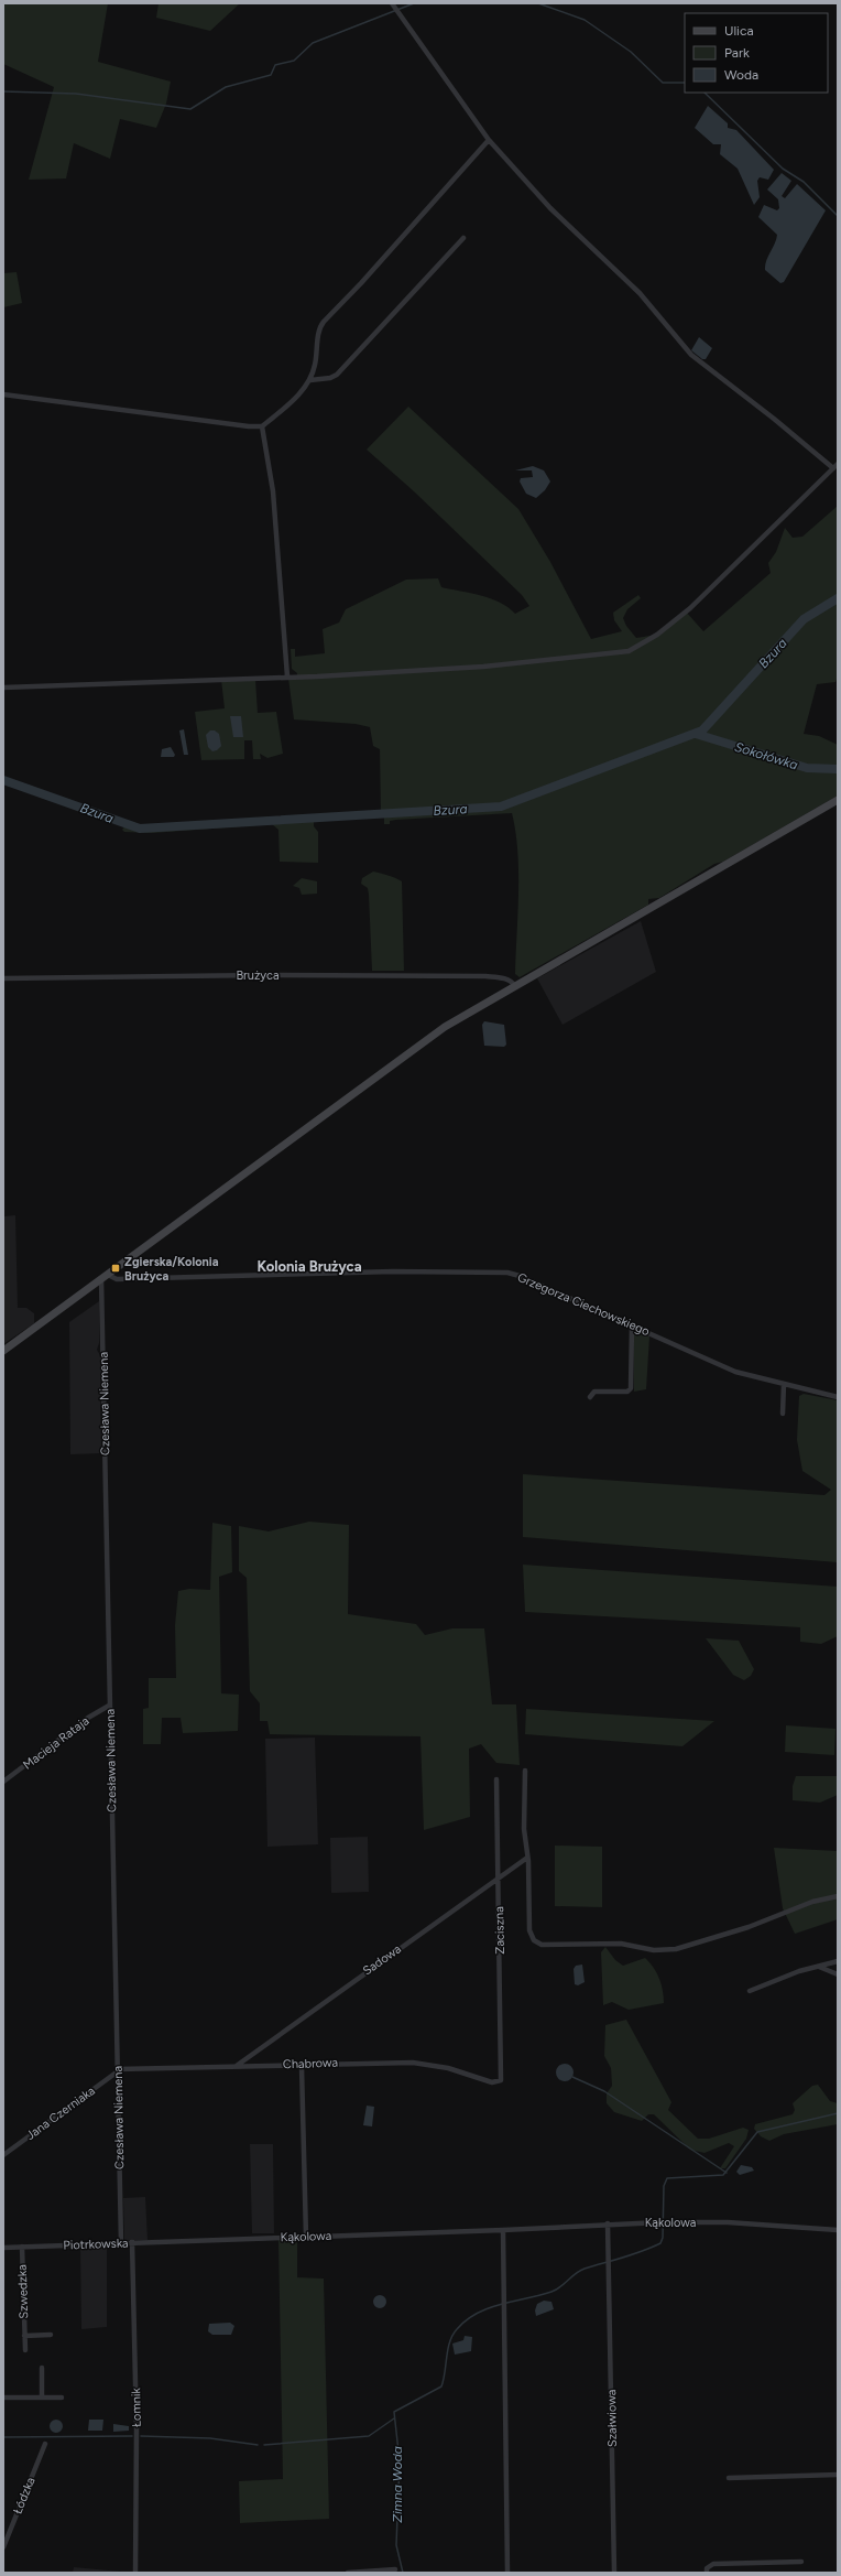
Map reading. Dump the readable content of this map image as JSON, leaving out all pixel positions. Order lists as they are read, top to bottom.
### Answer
{
  "streets": {
    "street": [
      "Brużyca",
      "Grzegorza Ciechowskiego",
      "Czesława Niemena",
      "Macieja Rataja",
      "Zaciszna",
      "Sadowa",
      "Chabrowa",
      "Jana Czerniaka",
      "Kąkolowa",
      "Piotrkowska",
      "Szwedzka",
      "Łomnik",
      "Szałwiowa",
      "Łódzka"
    ]
  },
  "crossings": [
    ["Grzegorza Ciechowskiego", "Czesława Niemena"],
    ["Czesława Niemena", "Macieja Rataja"],
    ["Czesława Niemena", "Chabrowa"],
    ["Czesława Niemena", "Jana Czerniaka"],
    ["Czesława Niemena", "Piotrkowska"],
    ["Zaciszna", "Sadowa"],
    ["Zaciszna", "Chabrowa"],
    ["Sadowa", "Chabrowa"],
    ["Chabrowa", "Jana Czerniaka"],
    ["Kąkolowa", "Piotrkowska"],
    ["Kąkolowa", "Szałwiowa"],
    ["Piotrkowska", "Szwedzka"],
    ["Piotrkowska", "Łomnik"]
  ],
  "districts": ["Kolonia Brużyca"],
  "water": ["Bzura", "Sokołówka", "Zimna Woda"],
  "places": {
    "transit": ["Zgierska/Kolonia Brużyca"]
  },
  "legend": ["Ulica", "Park", "Woda"]
}
